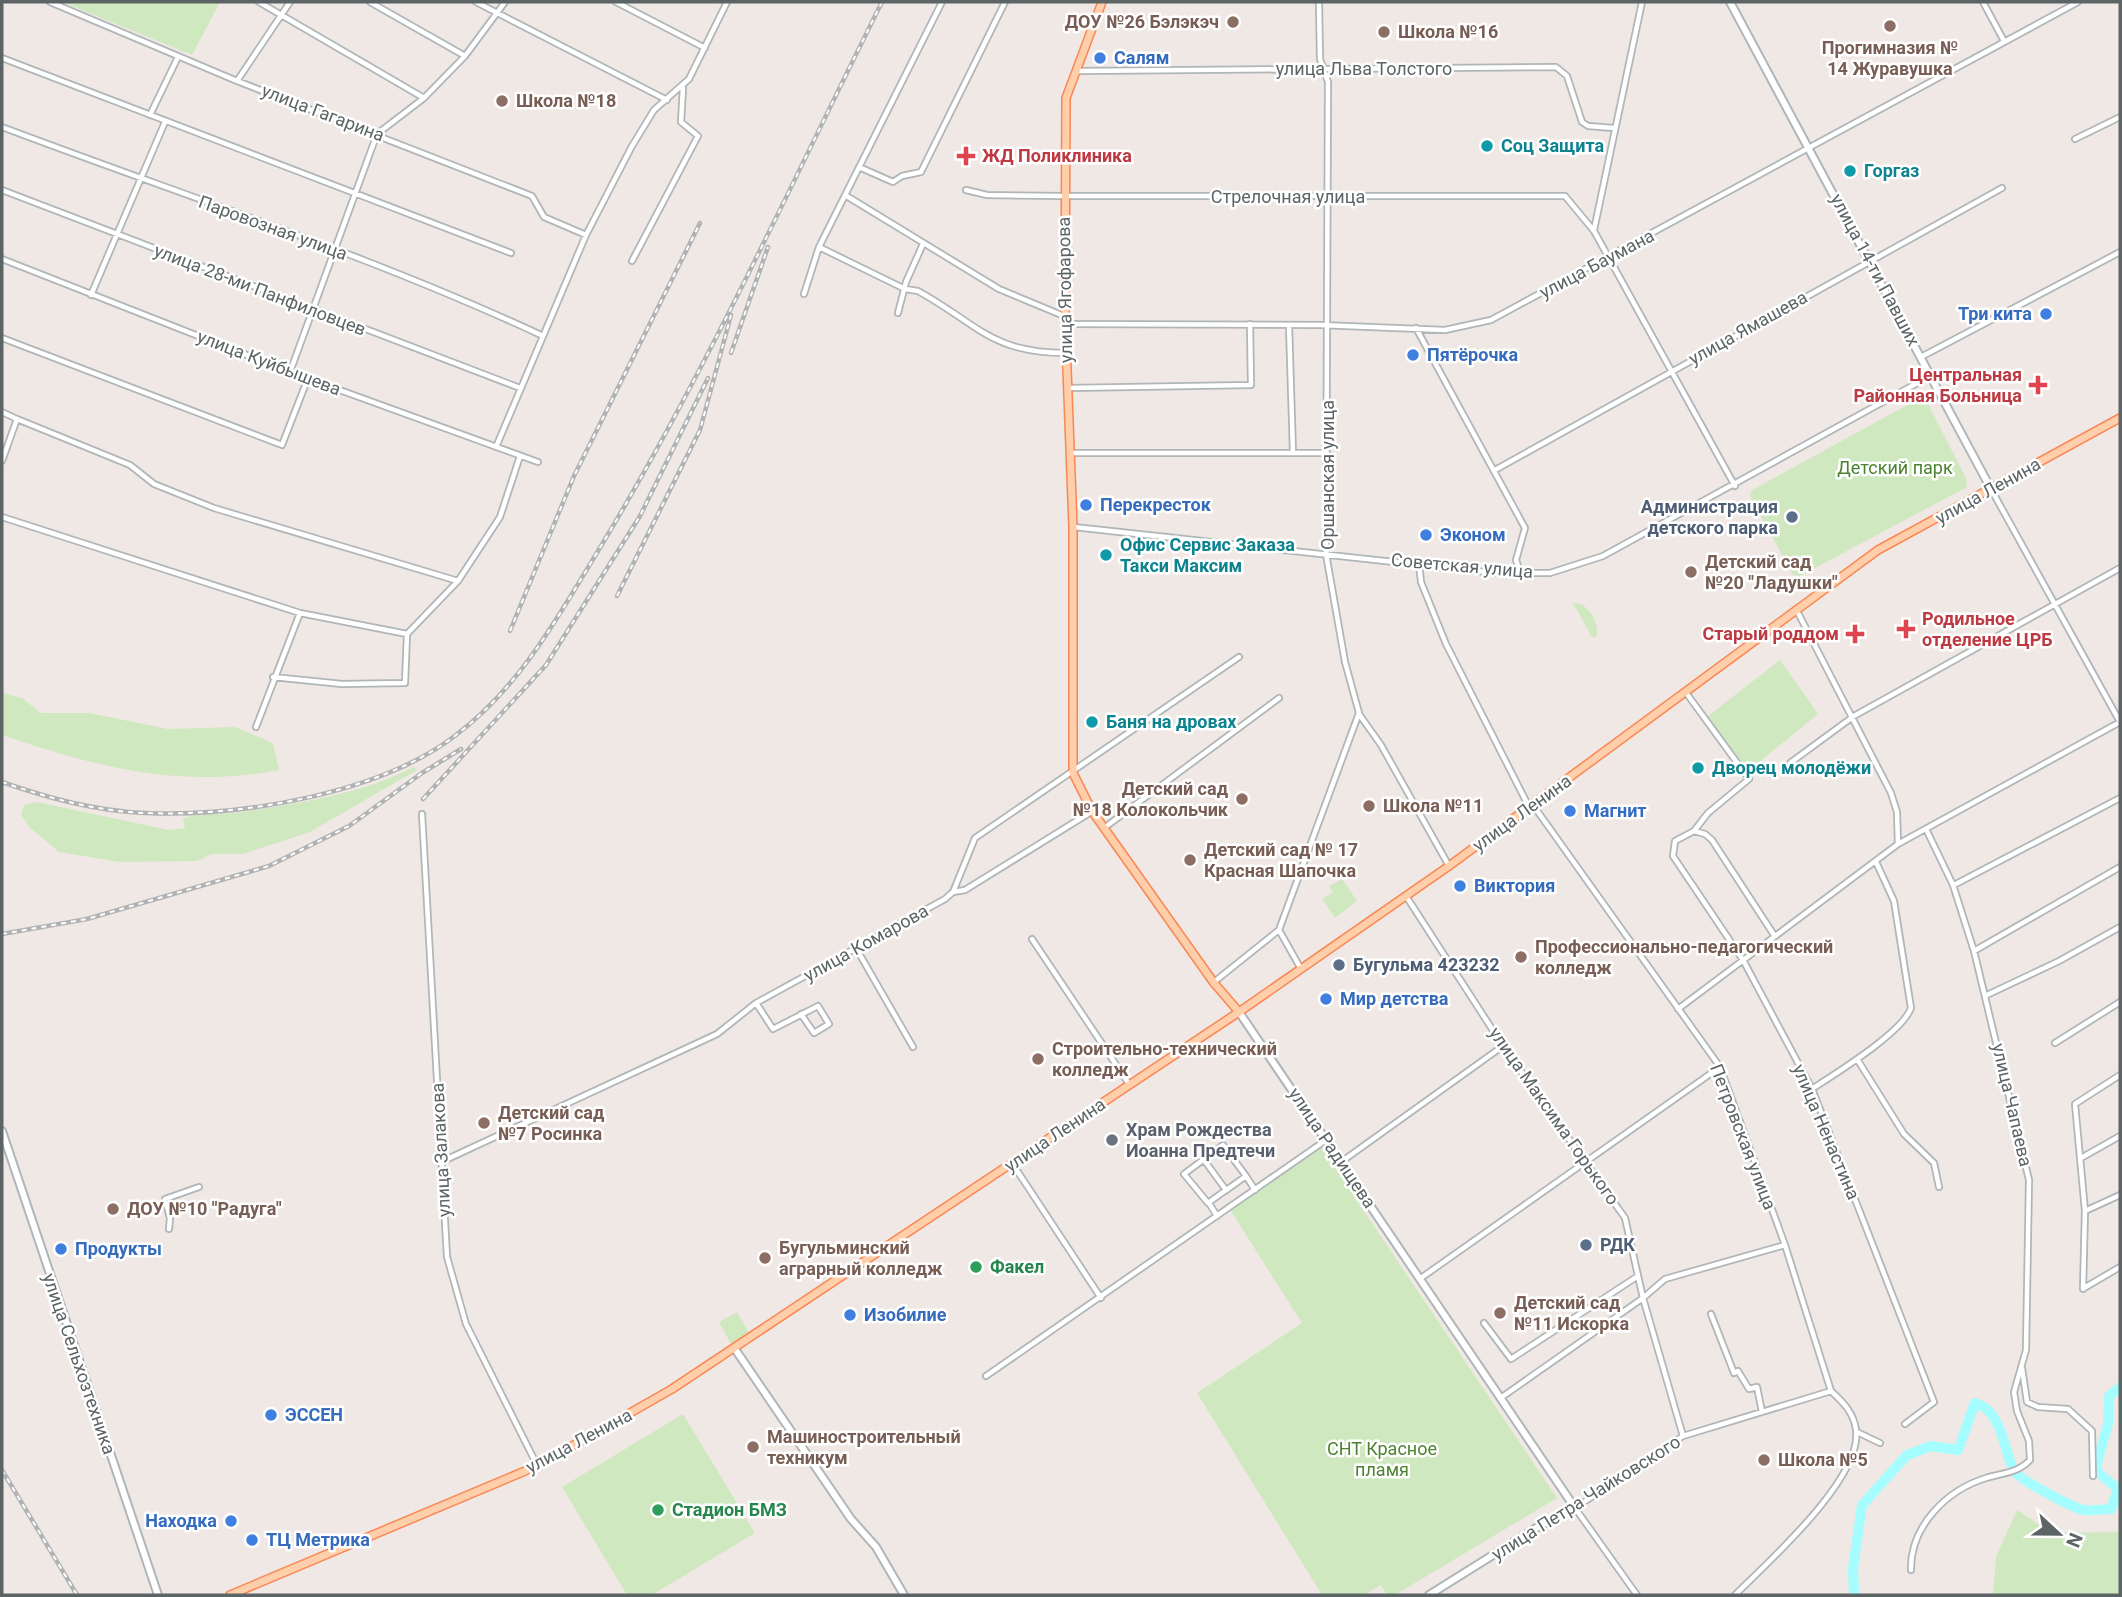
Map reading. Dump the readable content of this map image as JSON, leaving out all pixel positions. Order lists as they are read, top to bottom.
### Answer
{
  "streets": {
    "main road": ["улица Ягофарова", "улица Ленина", "улица Радищева"],
    "street": [
      "улица Льва Толстого",
      "улица Гагарина",
      "Стрелочная улица",
      "Паровозная улица",
      "улица Баумана",
      "улица 14-ти Павших",
      "улица 28-ми Панфиловцев",
      "улица Ямашева",
      "улица Куйбышева",
      "Оршанская улица",
      "Советская улица",
      "улица Комарова",
      "улица Чапаева",
      "улица Максима Горького",
      "улица Ненастина",
      "Петровская улица",
      "улица Залакова",
      "улица Сельхозтехника",
      "улица Петра Чайковского"
    ]
  },
  "crossings": [
    ["улица Льва Толстого", "улица Ягофарова"],
    ["улица Льва Толстого", "Оршанская улица"],
    ["Стрелочная улица", "улица Ягофарова"],
    ["Стрелочная улица", "Оршанская улица"],
    ["улица Баумана", "улица 14-ти Павших"],
    ["улица Баумана", "улица Ягофарова"],
    ["улица Баумана", "Оршанская улица"],
    ["улица 14-ти Павших", "улица Ямашева"],
    ["улица 14-ти Павших", "улица Ленина"],
    ["улица 14-ти Павших", "Советская улица"],
    ["улица Ягофарова", "Советская улица"],
    ["улица Ягофарова", "улица Радищева"],
    ["Оршанская улица", "улица Ленина"],
    ["Оршанская улица", "Советская улица"],
    ["улица Ленина", "улица Максима Горького"],
    ["улица Ленина", "Петровская улица"],
    ["улица Ленина", "улица Радищева"],
    ["улица Ленина", "улица Залакова"],
    ["Советская улица", "Петровская улица"],
    ["улица Комарова", "улица Радищева"],
    ["улица Комарова", "улица Залакова"],
    ["улица Максима Горького", "улица Петра Чайковского"],
    ["Петровская улица", "улица Петра Чайковского"],
    ["улица Радищева", "улица Петра Чайковского"]
  ],
  "parks": ["Детский парк", "СНТ Красное пламя"],
  "places": {
    "other": [
      "ДОУ №26 Бэлэкэч",
      "Прогимназия № 14 Журавушка",
      "Школа №16",
      "Салям",
      "Школа №18",
      "Соц Защита",
      "Горгаз",
      "Три кита",
      "Пятёрочка",
      "Перекресток",
      "Администрация детского парка",
      "Эконом",
      "Офис Сервис Заказа Такси Максим",
      "Детский сад №20 \"Ладушки\"",
      "Баня на дровах",
      "Дворец молодёжи",
      "Детский сад №18 Колокольчик",
      "Школа №11",
      "Магнит",
      "Детский сад № 17 Красная Шапочка",
      "Виктория",
      "Профессионально-педагогический колледж",
      "Бугульма 423232",
      "Мир детства",
      "Строительно-технический колледж",
      "Детский сад №7 Росинка",
      "Храм Рождества Иоанна Предтечи",
      "ДОУ №10 \"Радуга\"",
      "РДК",
      "Продукты",
      "Бугульминский аграрный колледж",
      "Факел",
      "Детский сад №11 Искорка",
      "Изобилие",
      "ЭССЕН",
      "Машиностроительный техникум",
      "Школа №5",
      "Стадион БМЗ",
      "Находка",
      "ТЦ Метрика"
    ],
    "health": [
      "ЖД Поликлиника",
      "Центральная Районная Больница",
      "Родильное отделение ЦРБ",
      "Старый роддом"
    ]
  },
  "north": "right"
}
